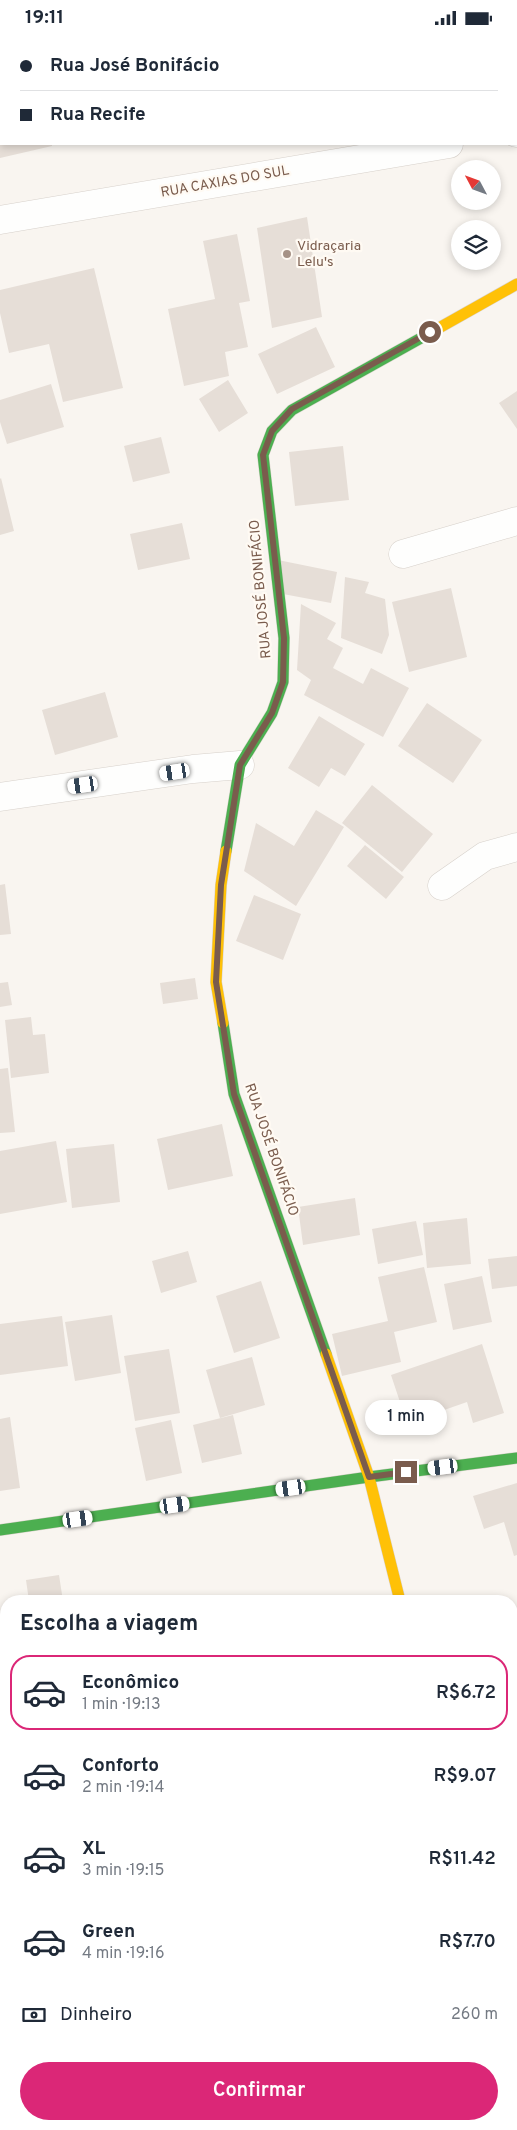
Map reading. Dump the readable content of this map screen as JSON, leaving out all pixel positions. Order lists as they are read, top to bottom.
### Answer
{
  "streets": {
    "street": ["RUA CAXIAS DO SUL", "RUA JOSÉ BONIFÁCIO"]
  },
  "places": ["Vidraçaria Lelu's"],
  "north": "top left",
  "page": {
    "status": "19:11",
    "banner": ["Rua José Bonifácio", "Rua Recife"],
    "bubble": "1 min",
    "heading": "Escolha a viagem",
    "list": [
      {
        "name": "Econômico",
        "note": "1 min · 19:13",
        "value": "R$6.72"
      },
      {
        "name": "Conforto",
        "note": "2 min · 19:14",
        "value": "R$9.07"
      },
      {
        "name": "XL",
        "note": "3 min · 19:15",
        "value": "R$11.42"
      },
      {
        "name": "Green",
        "note": "4 min · 19:16",
        "value": "R$7.70"
      }
    ],
    "pay": ["Dinheiro", "260 m"],
    "buttons": "Confirmar"
  }
}
